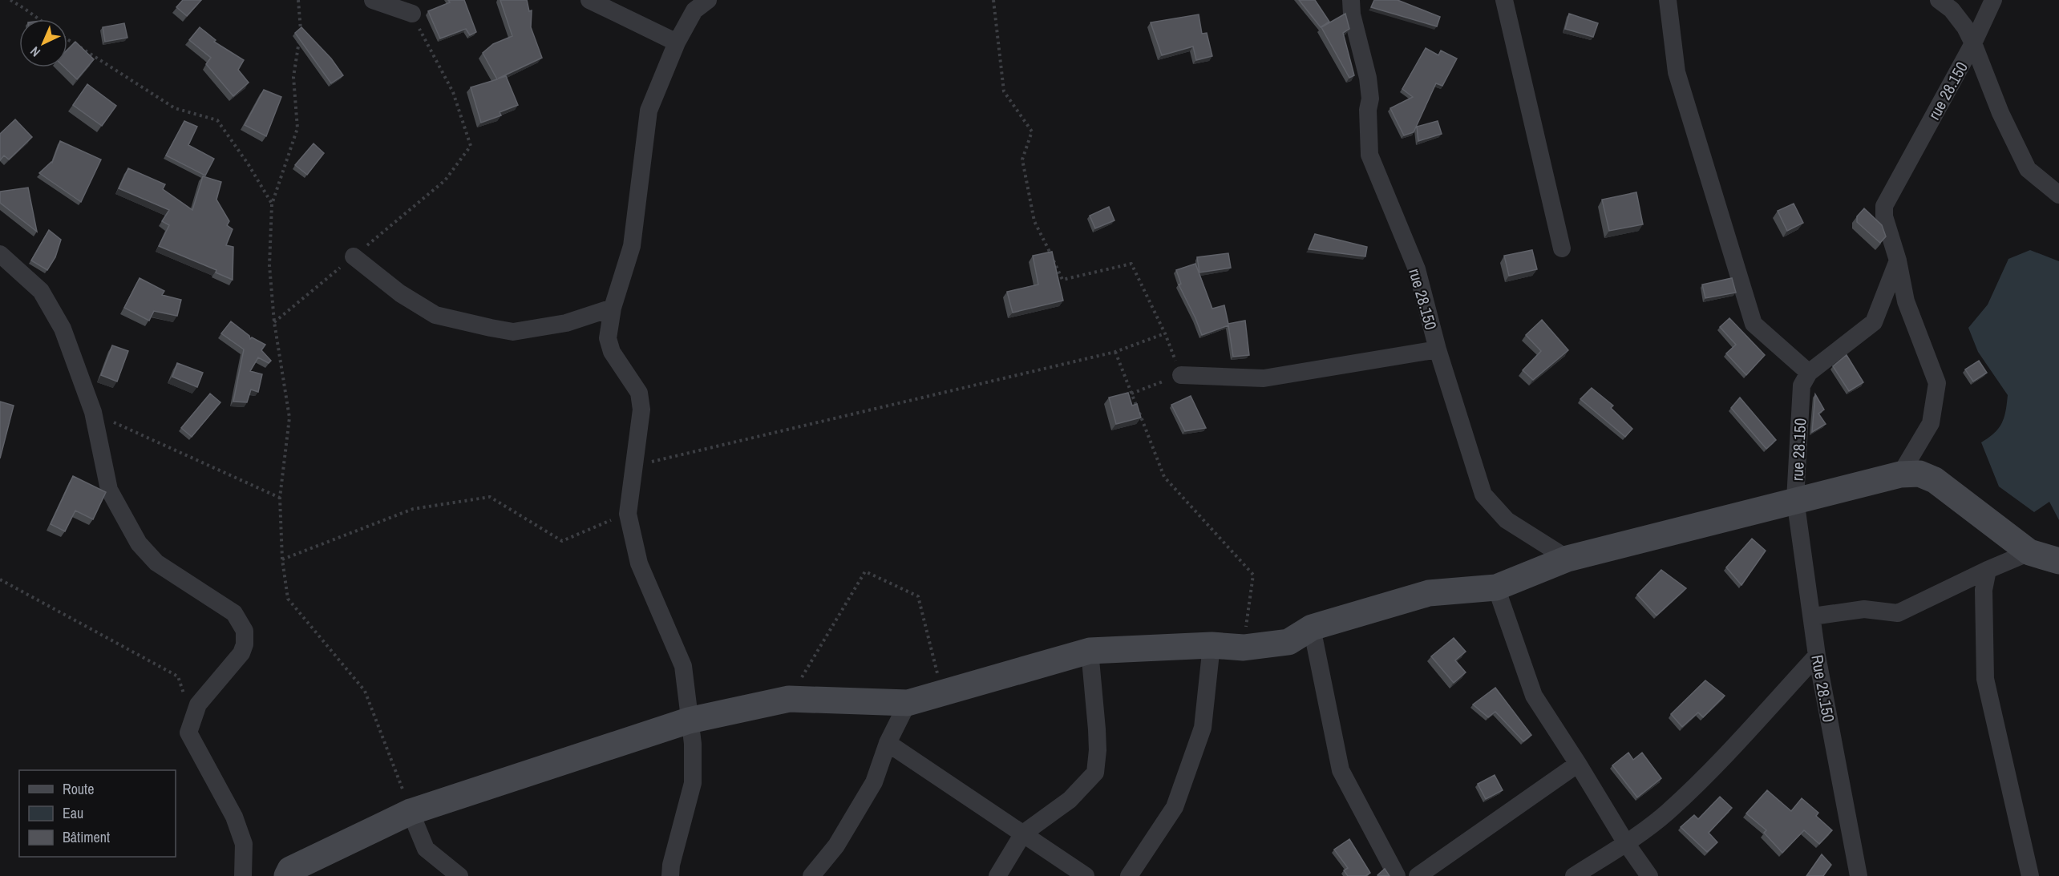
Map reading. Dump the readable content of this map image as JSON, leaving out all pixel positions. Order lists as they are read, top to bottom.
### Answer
{
  "streets": {
    "street": ["rue 28.150", "Rue 28.150"]
  },
  "crossings": [
    ["rue 28.150", "Rue 28.150"]
  ],
  "legend": ["Route", "Eau", "Bâtiment"],
  "north": "bottom left"
}
